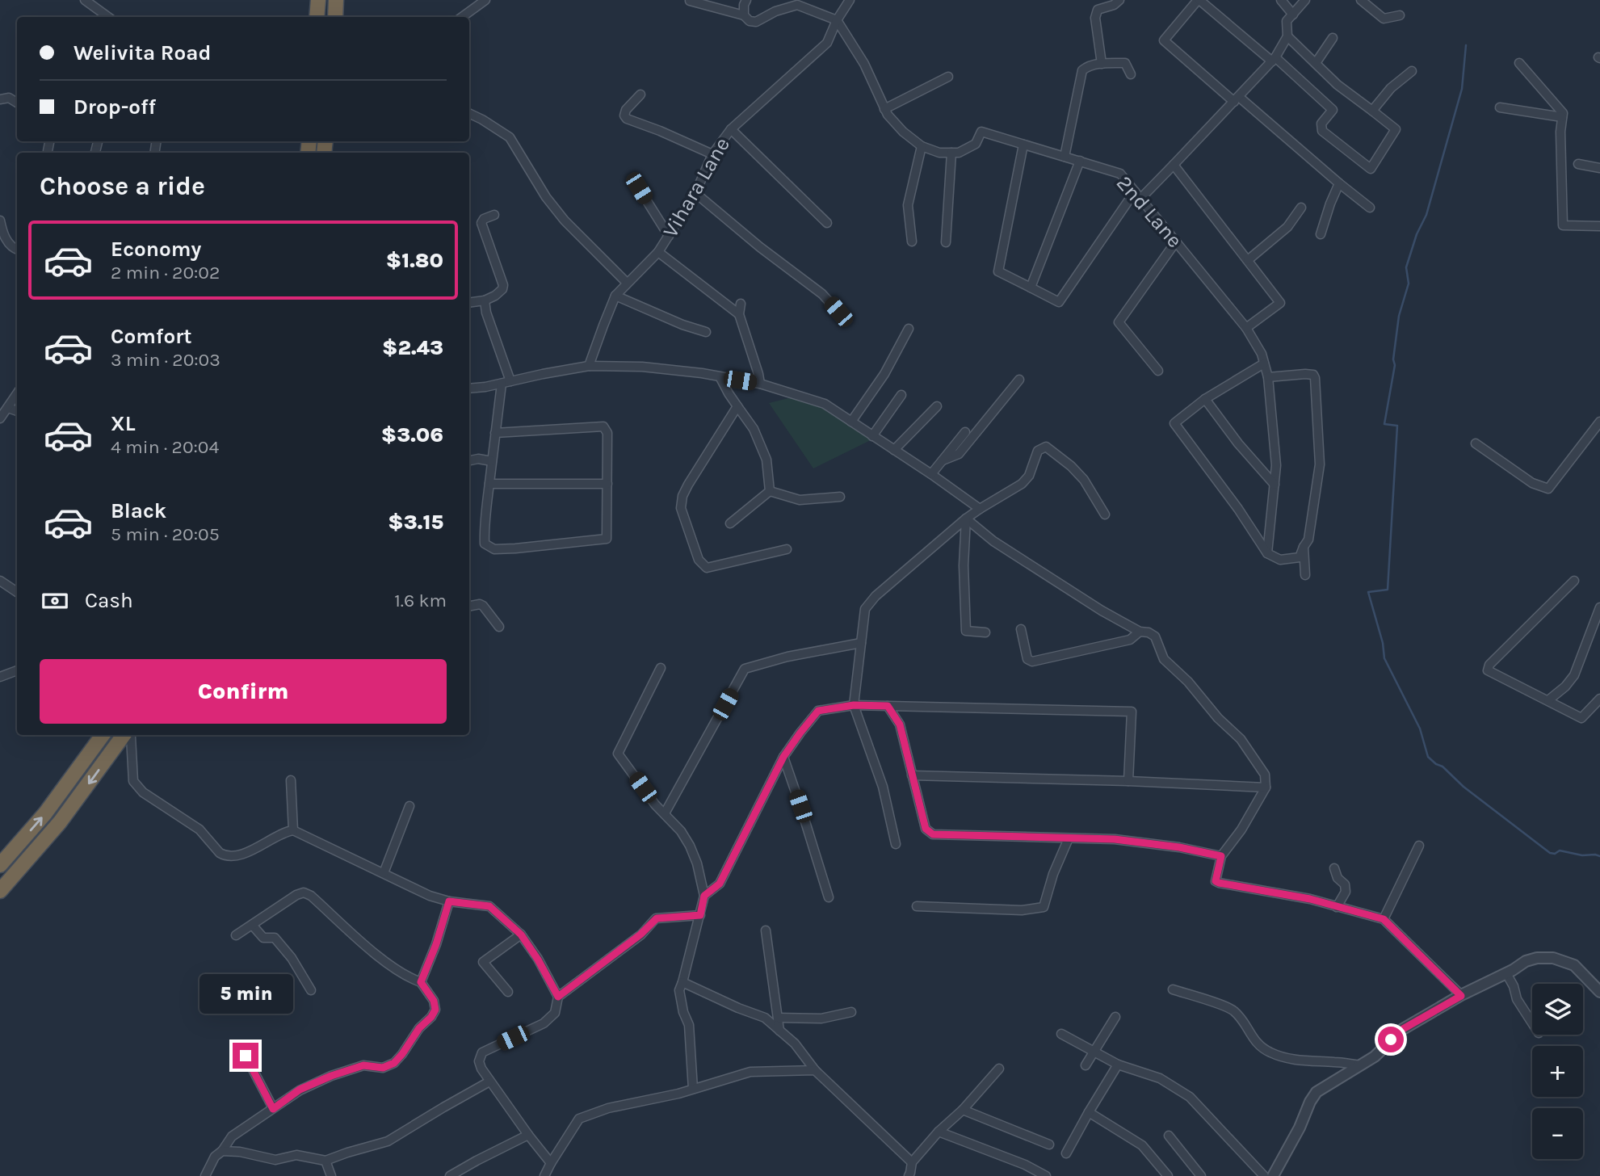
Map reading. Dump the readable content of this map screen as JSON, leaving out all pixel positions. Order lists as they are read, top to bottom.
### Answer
{
  "streets": {
    "street": ["Vihara Lane", "2nd Lane"]
  },
  "page": {
    "banner": ["Welivita Road", "Drop-off"],
    "heading": "Choose a ride",
    "list": [
      {
        "name": "Economy",
        "note": "2 min · 20:02",
        "value": "$1.80"
      },
      {
        "name": "Comfort",
        "note": "3 min · 20:03",
        "value": "$2.43"
      },
      {
        "name": "XL",
        "note": "4 min · 20:04",
        "value": "$3.06"
      },
      {
        "name": "Black",
        "note": "5 min · 20:05",
        "value": "$3.15"
      }
    ],
    "pay": ["Cash", "1.6 km"],
    "buttons": "Confirm",
    "bubble": "5 min",
    "map_buttons": ["+", "−"]
  }
}
